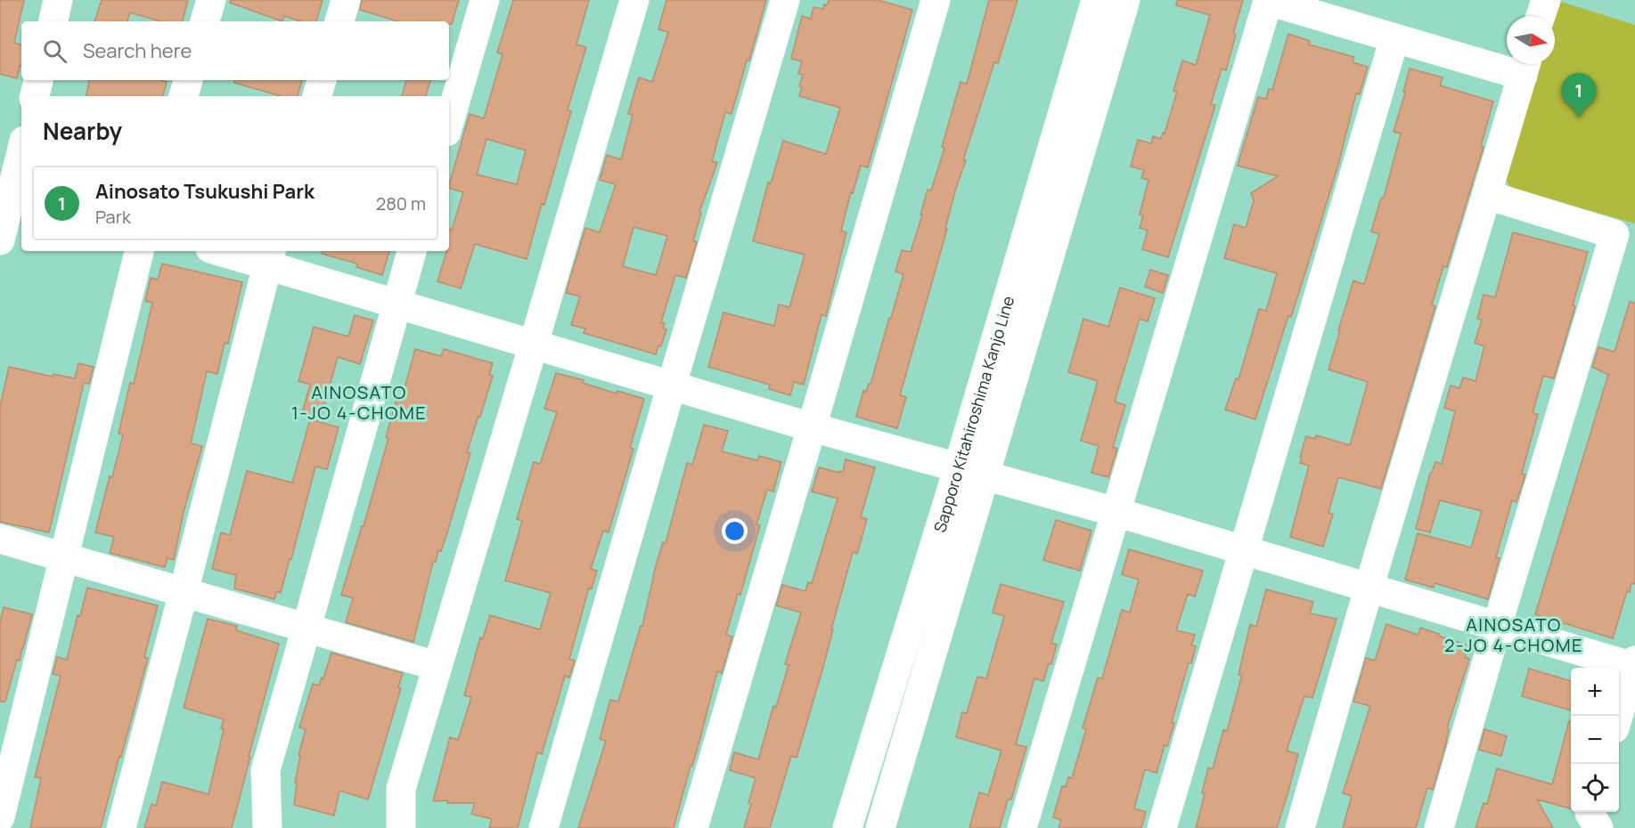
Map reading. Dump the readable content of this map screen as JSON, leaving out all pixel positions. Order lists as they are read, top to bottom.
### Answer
{
  "streets": {
    "street": ["Sapporo Kitahiroshima Kanjo Line"]
  },
  "districts": ["AINOSATO 1-JO 4-CHOME", "AINOSATO 2-JO 4-CHOME"],
  "north": "right",
  "page": {
    "search": "Search here",
    "pins": "1",
    "heading": "Nearby",
    "list": [
      {
        "mark": "1",
        "name": "Ainosato Tsukushi Park",
        "note": "Park",
        "value": "280 m"
      }
    ],
    "map_buttons": ["+", "−"]
  }
}
